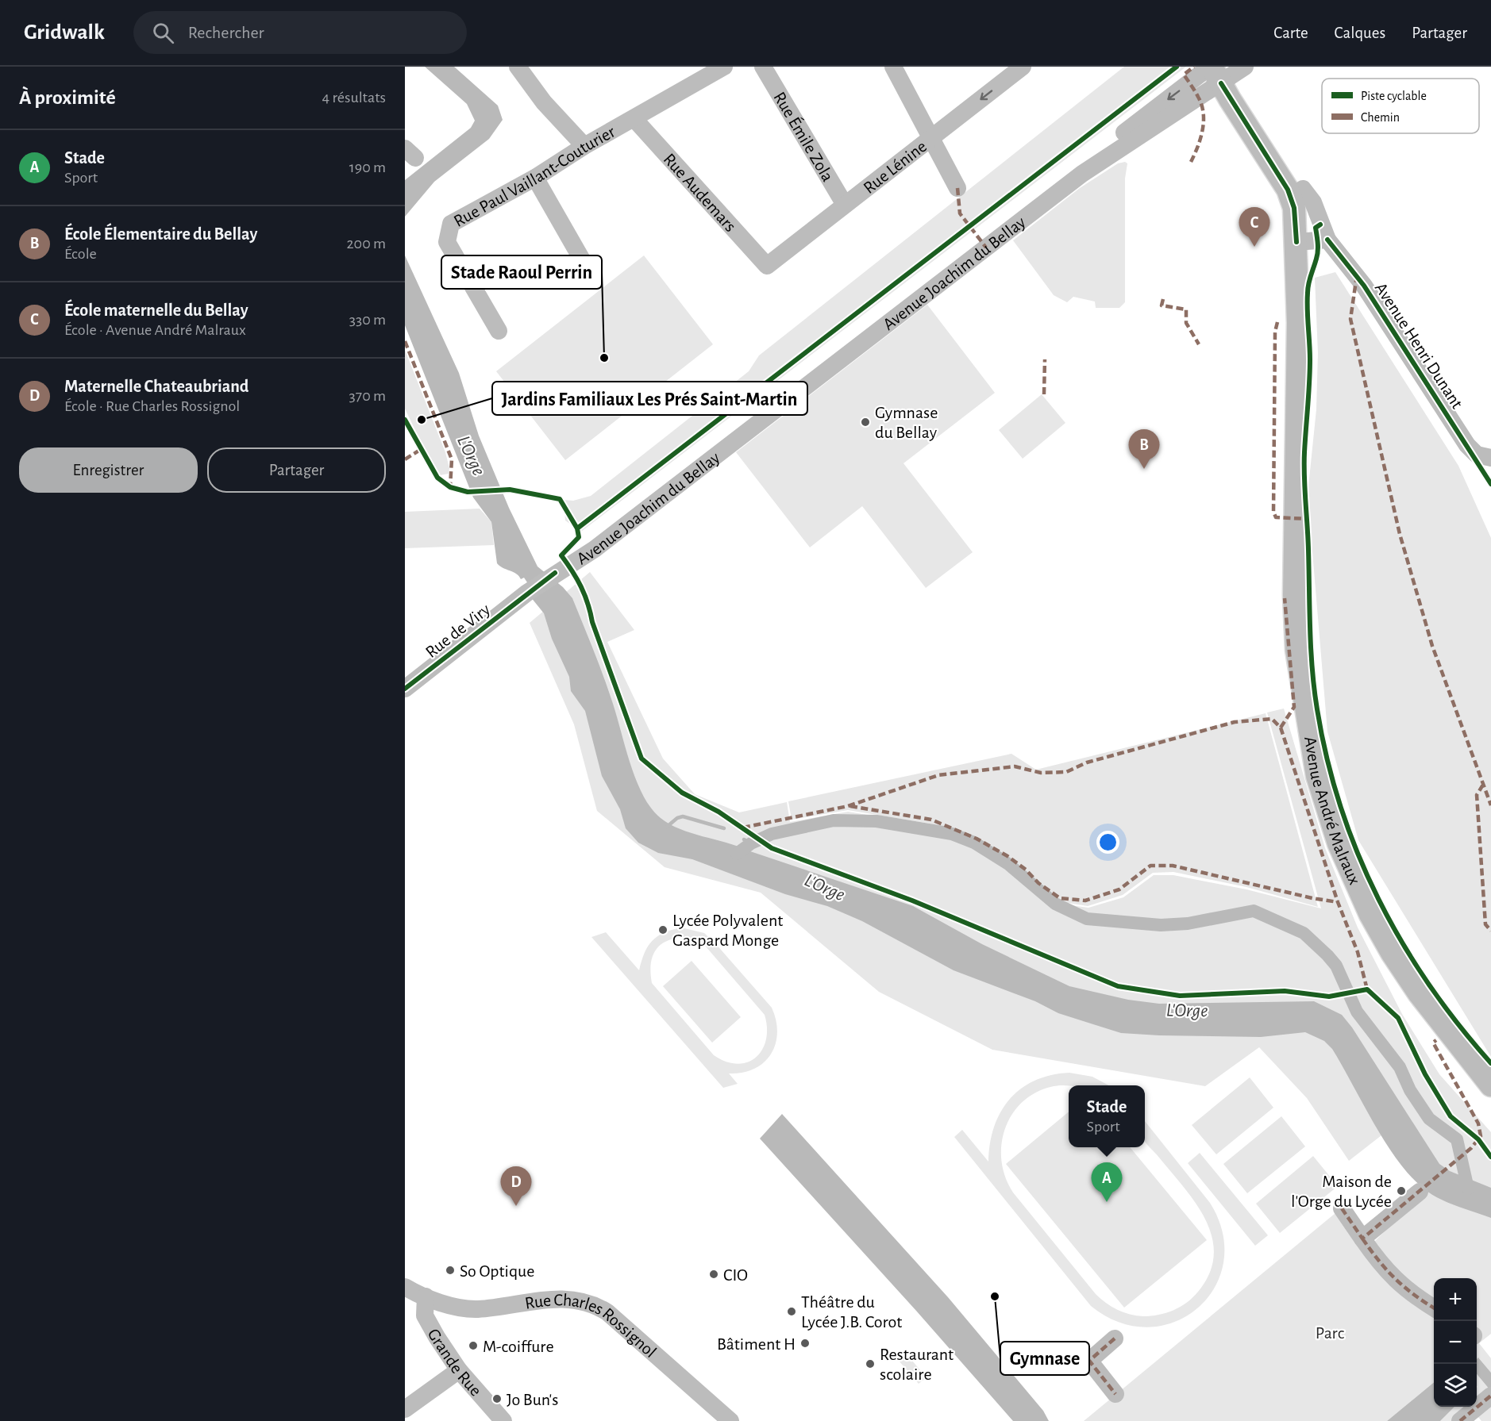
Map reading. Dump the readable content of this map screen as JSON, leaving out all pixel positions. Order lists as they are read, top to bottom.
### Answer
{
  "streets": {
    "main road": ["Avenue André Malraux"],
    "street": [
      "Rue Émile Zola",
      "Rue Lénine",
      "Rue Paul Vaillant-Couturier",
      "Rue Audemars",
      "Avenue Joachim du Bellay",
      "Avenue Henri Dunant",
      "Rue de Viry",
      "Rue Charles Rossignol",
      "Grande Rue"
    ]
  },
  "crossings": [
    ["Rue Émile Zola", "Rue Lénine"],
    ["Rue Lénine", "Rue Audemars"],
    ["Rue Paul Vaillant-Couturier", "Rue Audemars"],
    ["Avenue Joachim du Bellay", "Rue de Viry"],
    ["Avenue Henri Dunant", "Avenue André Malraux"],
    ["Rue Charles Rossignol", "Grande Rue"]
  ],
  "one_way": ["Rue Lénine"],
  "water": ["L'Orge"],
  "parks": ["Parc"],
  "places": [
    "Stade Raoul Perrin",
    "Jardins Familiaux Les Prés Saint-Martin",
    "Gymnase du Bellay",
    "Lycée Polyvalent Gaspard Monge",
    "Maison de l'Orge du Lycée",
    "So Optique",
    "CIO",
    "Gymnase",
    "Théâtre du Lycée J.B. Corot",
    "Bâtiment H",
    "M-coiffure",
    "Restaurant scolaire",
    "Jo Bun's"
  ],
  "legend": ["Piste cyclable", "Chemin"],
  "page": {
    "header": "Gridwalk",
    "search": "Rechercher",
    "nav": ["Carte", "Calques", "Partager"],
    "heading": ["À proximité", "4 résultats"],
    "list": [
      {
        "mark": "A",
        "name": "Stade",
        "note": "Sport",
        "value": "190 m"
      },
      {
        "mark": "B",
        "name": "École Élementaire du Bellay",
        "note": "École",
        "value": "200 m"
      },
      {
        "mark": "C",
        "name": "École maternelle du Bellay",
        "note": "École · Avenue André Malraux",
        "value": "330 m"
      },
      {
        "mark": "D",
        "name": "Maternelle Chateaubriand",
        "note": "École · Rue Charles Rossignol",
        "value": "370 m"
      }
    ],
    "pins": [
      "C",
      "B",
      "A",
      "D"
    ],
    "buttons": ["Enregistrer", "Partager"],
    "popup": ["Stade", "Sport"],
    "map_buttons": ["+", "−"]
  }
}
